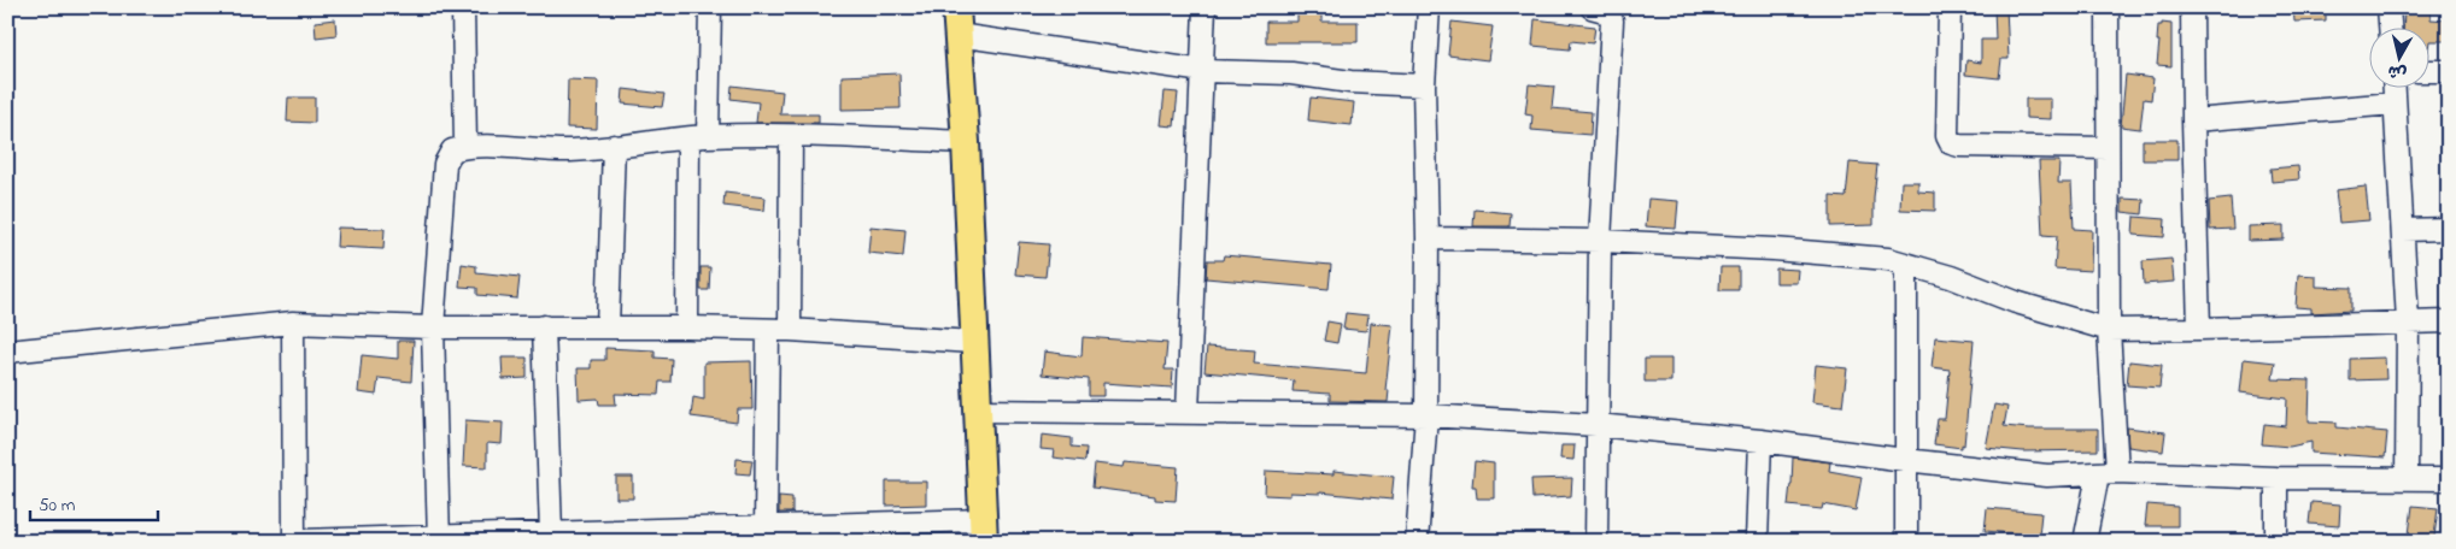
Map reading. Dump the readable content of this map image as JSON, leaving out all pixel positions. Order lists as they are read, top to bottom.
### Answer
{
  "scale_bar": "50 m",
  "north": "bottom"
}
